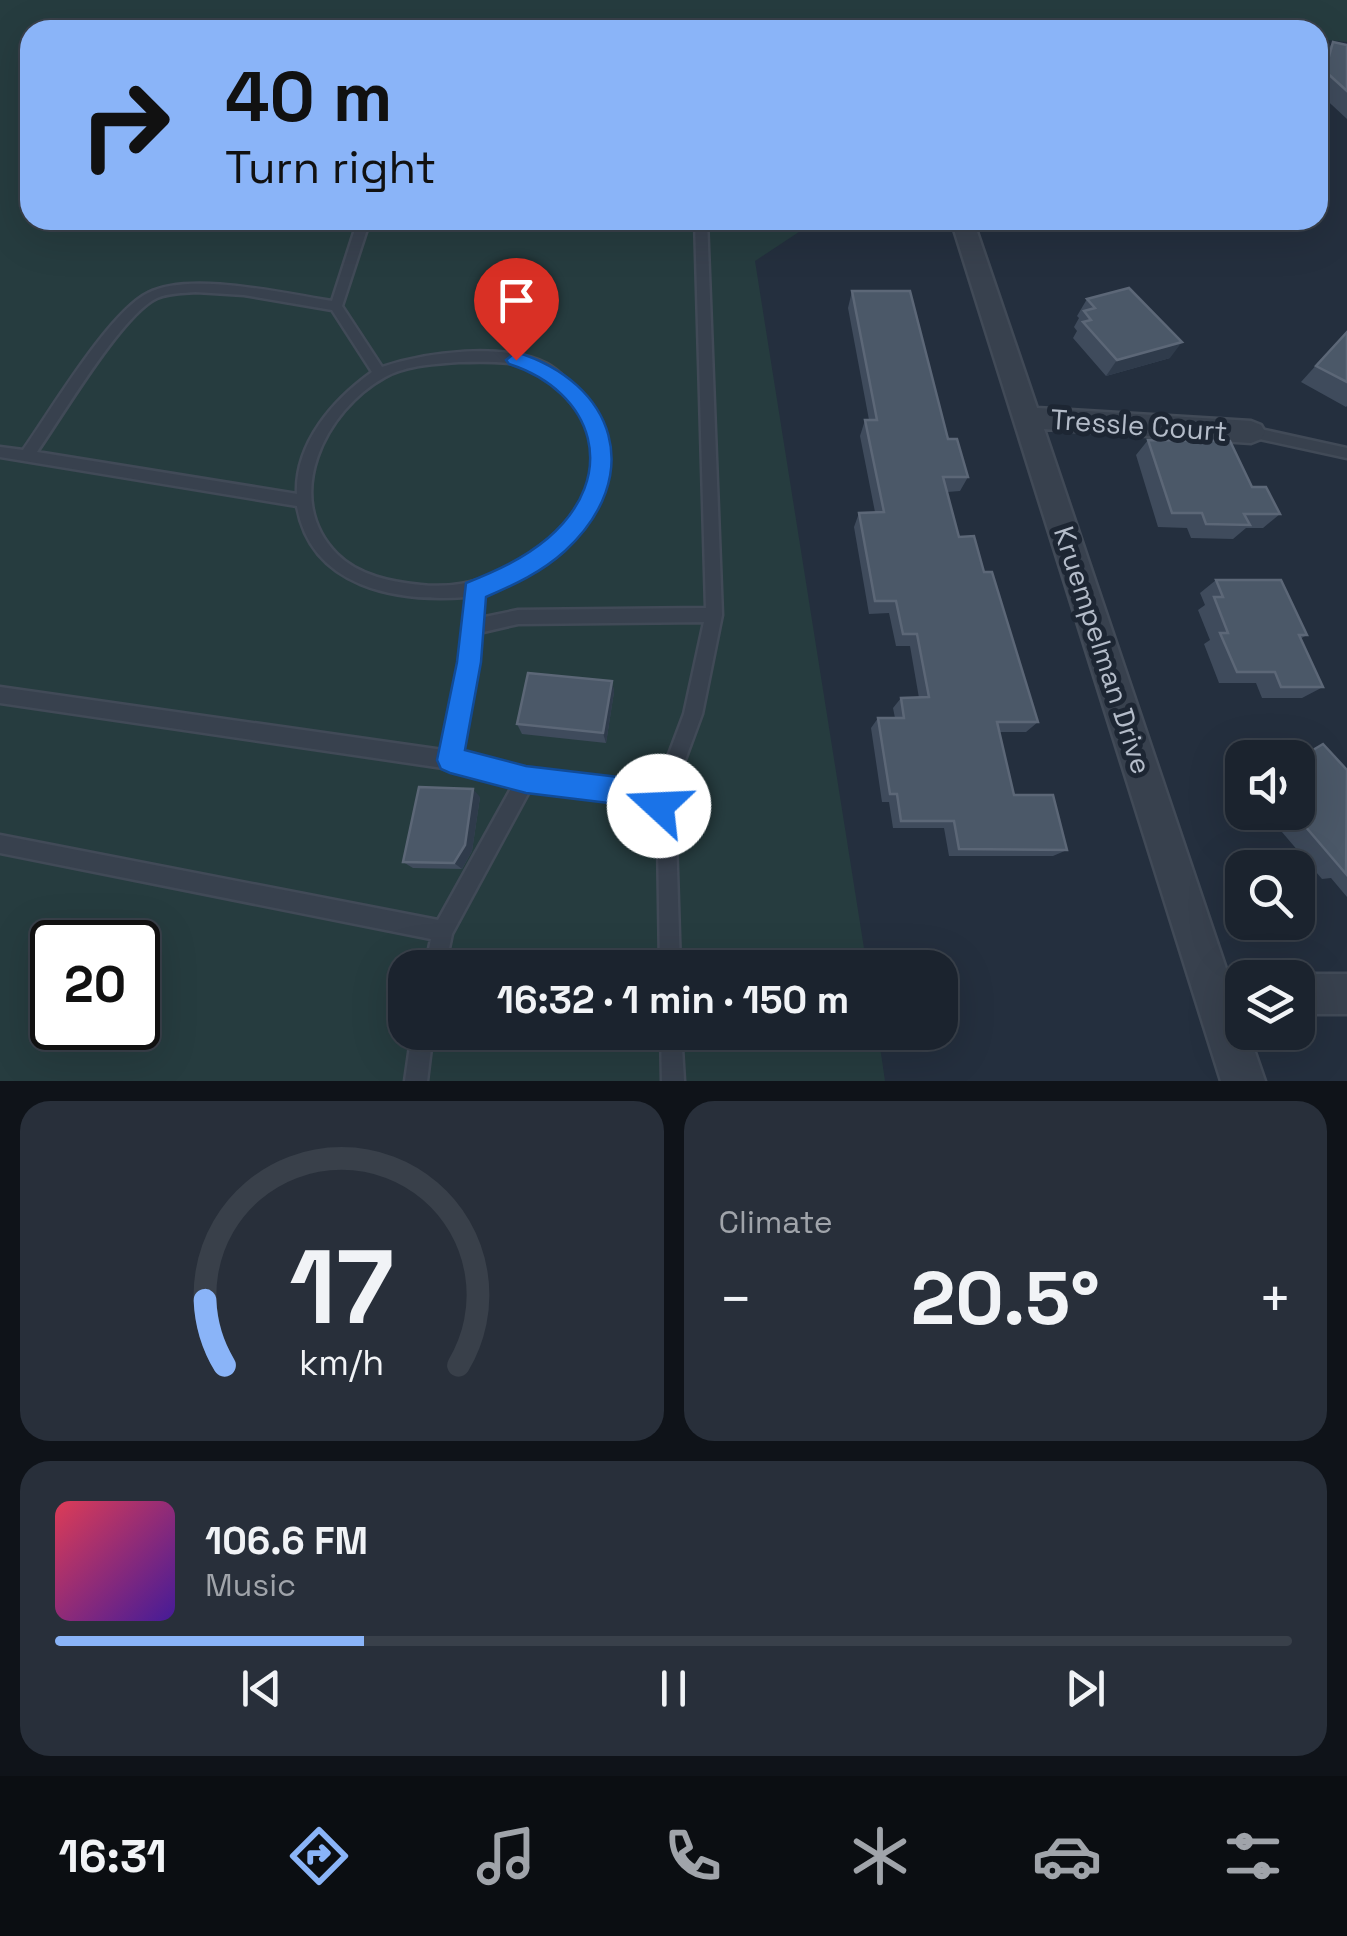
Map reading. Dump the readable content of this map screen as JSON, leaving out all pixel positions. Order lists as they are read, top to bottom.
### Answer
{
  "streets": {
    "street": ["Tressle Court", "Kruempelman Drive"]
  },
  "crossings": [
    ["Tressle Court", "Kruempelman Drive"]
  ],
  "page": {
    "turn": ["40 m", "Turn right"],
    "limit": "20",
    "trip": "16:32 · 1 min · 150 m",
    "tile": "Climate",
    "heat": ["−", "20.5°", "+"],
    "song": ["106.6 FM", "Music"],
    "tabs": "16:31",
    "gauge": ["17", "km/h"]
  }
}
